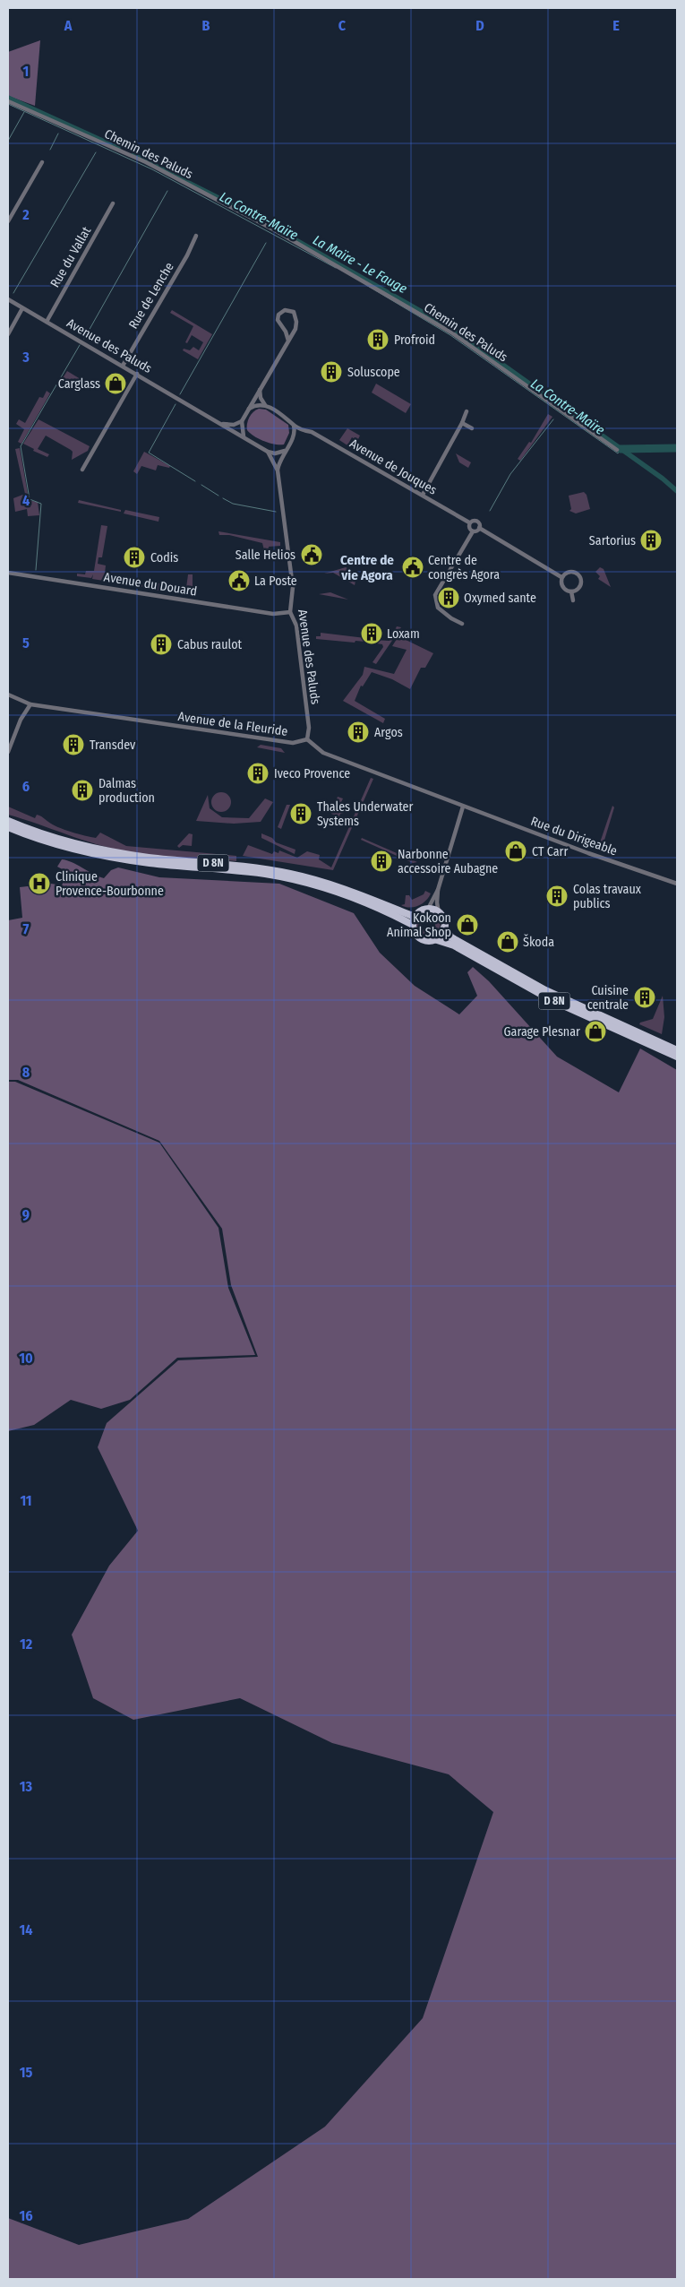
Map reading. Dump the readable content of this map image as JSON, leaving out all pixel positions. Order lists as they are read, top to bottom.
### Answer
{
  "streets": {
    "main road": ["D 8N"],
    "street": [
      "Chemin des Paluds",
      "Rue du Vallat",
      "Rue de Lenche",
      "Avenue des Paluds",
      "Avenue de Jouques",
      "Avenue du Douard",
      "Avenue de la Fleuride",
      "Rue du Dirigeable"
    ]
  },
  "crossings": [
    ["Rue du Vallat", "Avenue des Paluds"],
    ["Rue de Lenche", "Avenue des Paluds"],
    ["Avenue des Paluds", "Avenue de Jouques"],
    ["Avenue des Paluds", "Avenue du Douard"],
    ["Avenue des Paluds", "Avenue de la Fleuride"]
  ],
  "districts": ["Centre de vie Agora"],
  "water": ["La Contre-Maïre", "La Maïre - Le Fauge"],
  "places": {
    "building": [
      "Profroid",
      "Soluscope",
      "Sartorius",
      "Codis",
      "Oxymed sante",
      "Loxam",
      "Cabus raulot",
      "Argos",
      "Transdev",
      "Iveco Provence",
      "Dalmas production",
      "Thales Underwater Systems",
      "Narbonne accessoire Aubagne",
      "Colas travaux publics",
      "Cuisine centrale"
    ],
    "shop": [
      "Carglass",
      "CT Carr",
      "Kokoon Animal Shop",
      "Škoda",
      "Garage Plesnar"
    ],
    "public building": ["Salle Helios", "Centre de congrès Agora", "La Poste"],
    "hospital": ["Clinique Provence-Bourbonne"]
  },
  "grid": {
    "columns": [
      "A",
      "B",
      "C",
      "D",
      "E"
    ],
    "rows": [
      "1",
      "2",
      "3",
      "4",
      "5",
      "6",
      "7",
      "8",
      "9",
      "10",
      "11",
      "12",
      "13",
      "14",
      "15",
      "16"
    ]
  }
}
